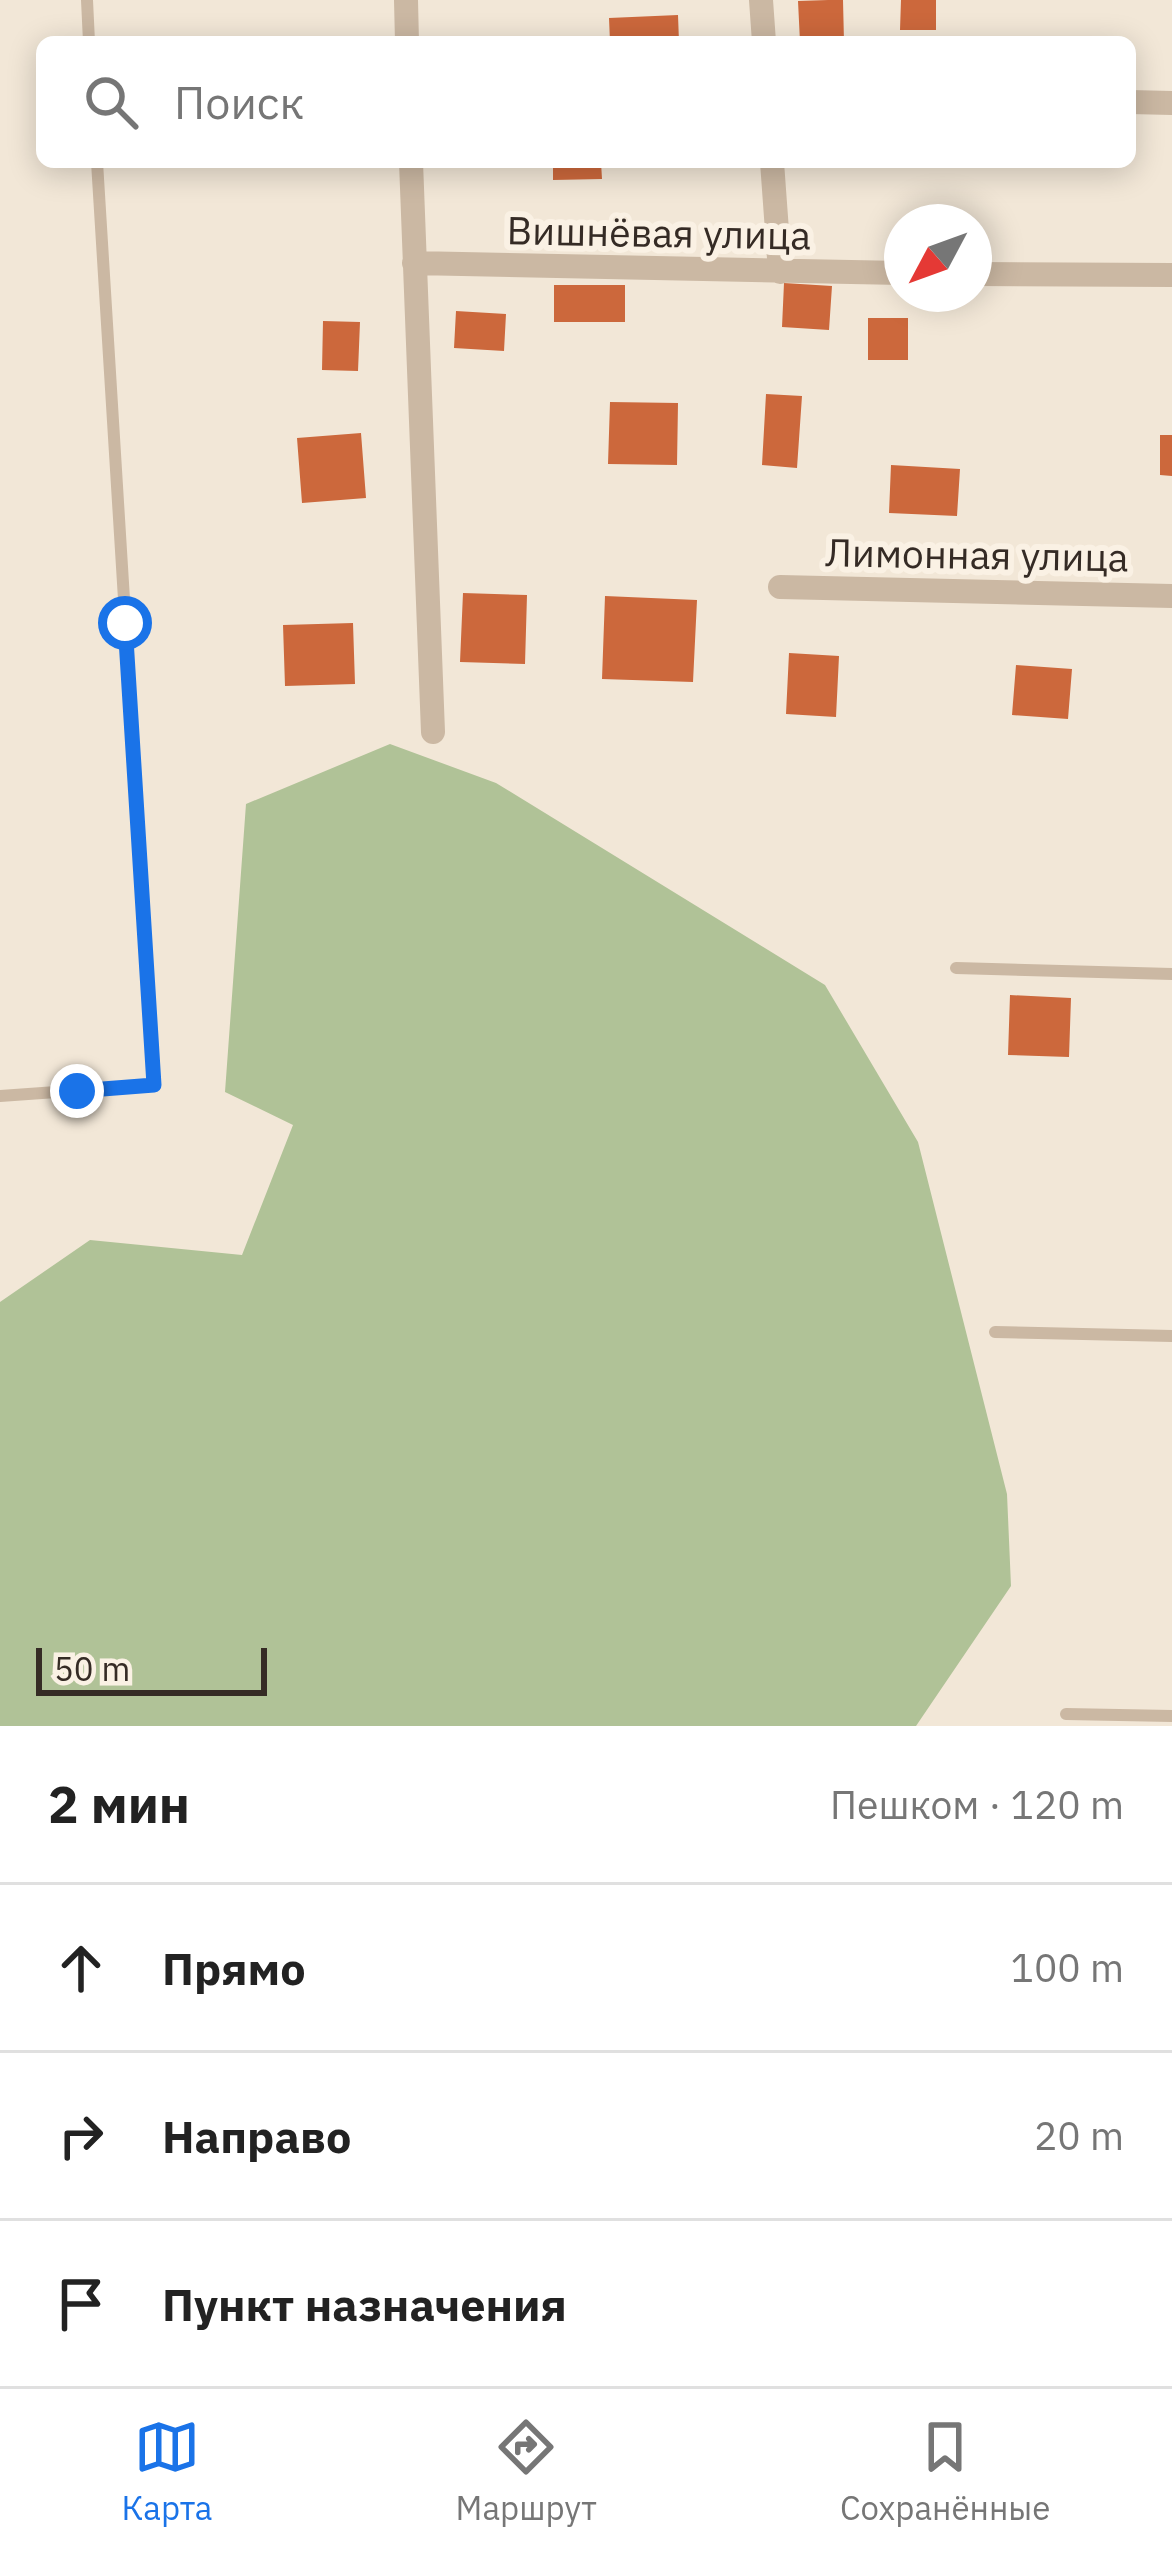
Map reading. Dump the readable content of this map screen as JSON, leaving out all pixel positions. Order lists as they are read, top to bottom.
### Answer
{
  "streets": {
    "street": ["Вишнёвая улица", "Лимонная улица"]
  },
  "scale_bar": "50 m",
  "north": "bottom left",
  "page": {
    "search": "Поиск",
    "scale": "50 m",
    "heading": ["2 мин", "Пешком · 120 m"],
    "list": [
      ["Прямо", "100 m"],
      ["Направо", "20 m"],
      "Пункт назначения"
    ],
    "nav": ["Карта", "Маршрут", "Сохранённые"]
  }
}
